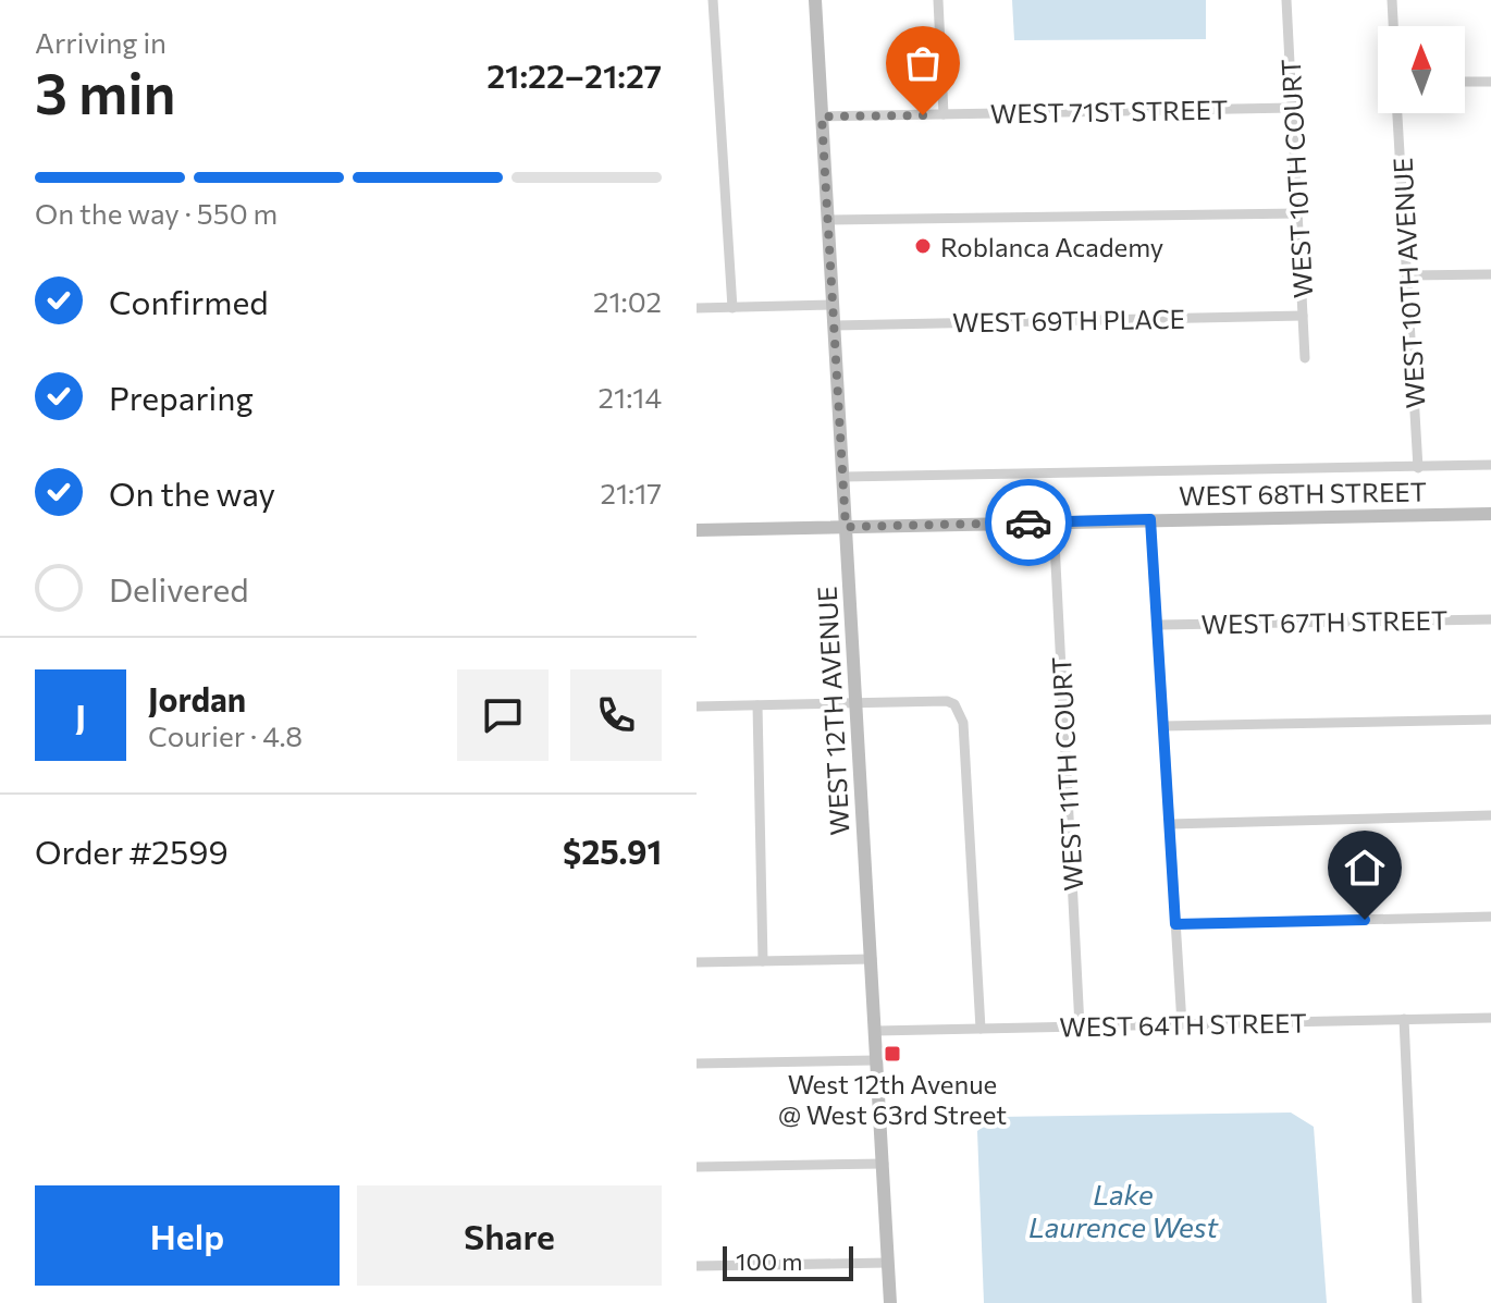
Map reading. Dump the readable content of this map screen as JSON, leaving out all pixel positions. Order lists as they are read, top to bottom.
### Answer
{
  "streets": {
    "main road": ["WEST 68TH STREET", "WEST 12TH AVENUE"],
    "street": [
      "WEST 71ST STREET",
      "WEST 10TH COURT",
      "WEST 10TH AVENUE",
      "WEST 69TH PLACE",
      "WEST 67TH STREET",
      "WEST 11TH COURT",
      "WEST 64TH STREET"
    ]
  },
  "crossings": [
    ["WEST 71ST STREET", "WEST 10TH COURT"],
    ["WEST 71ST STREET", "WEST 12TH AVENUE"],
    ["WEST 10TH COURT", "WEST 69TH PLACE"],
    ["WEST 10TH AVENUE", "WEST 68TH STREET"],
    ["WEST 69TH PLACE", "WEST 12TH AVENUE"],
    ["WEST 68TH STREET", "WEST 12TH AVENUE"],
    ["WEST 68TH STREET", "WEST 11TH COURT"],
    ["WEST 12TH AVENUE", "WEST 64TH STREET"],
    ["WEST 11TH COURT", "WEST 64TH STREET"]
  ],
  "water": ["Lake Laurence West"],
  "places": {
    "other": ["Roblanca Academy"],
    "transit": ["West 12th Avenue @ West 63rd Street"]
  },
  "scale_bar": "100 m",
  "north": "top",
  "page": {
    "heading": ["3 min", "Arriving in", "21:22–21:27"],
    "panel": [
      "Jordan",
      "Courier · 4.8",
      "Order #2599",
      "$25.91"
    ],
    "bar": "On the way · 550 m",
    "list": [
      ["Confirmed", "21:02"],
      ["Preparing", "21:14"],
      ["On the way", "21:17"],
      "Delivered"
    ],
    "round": "J",
    "buttons": ["Help", "Share"],
    "scale": "100 m"
  }
}
